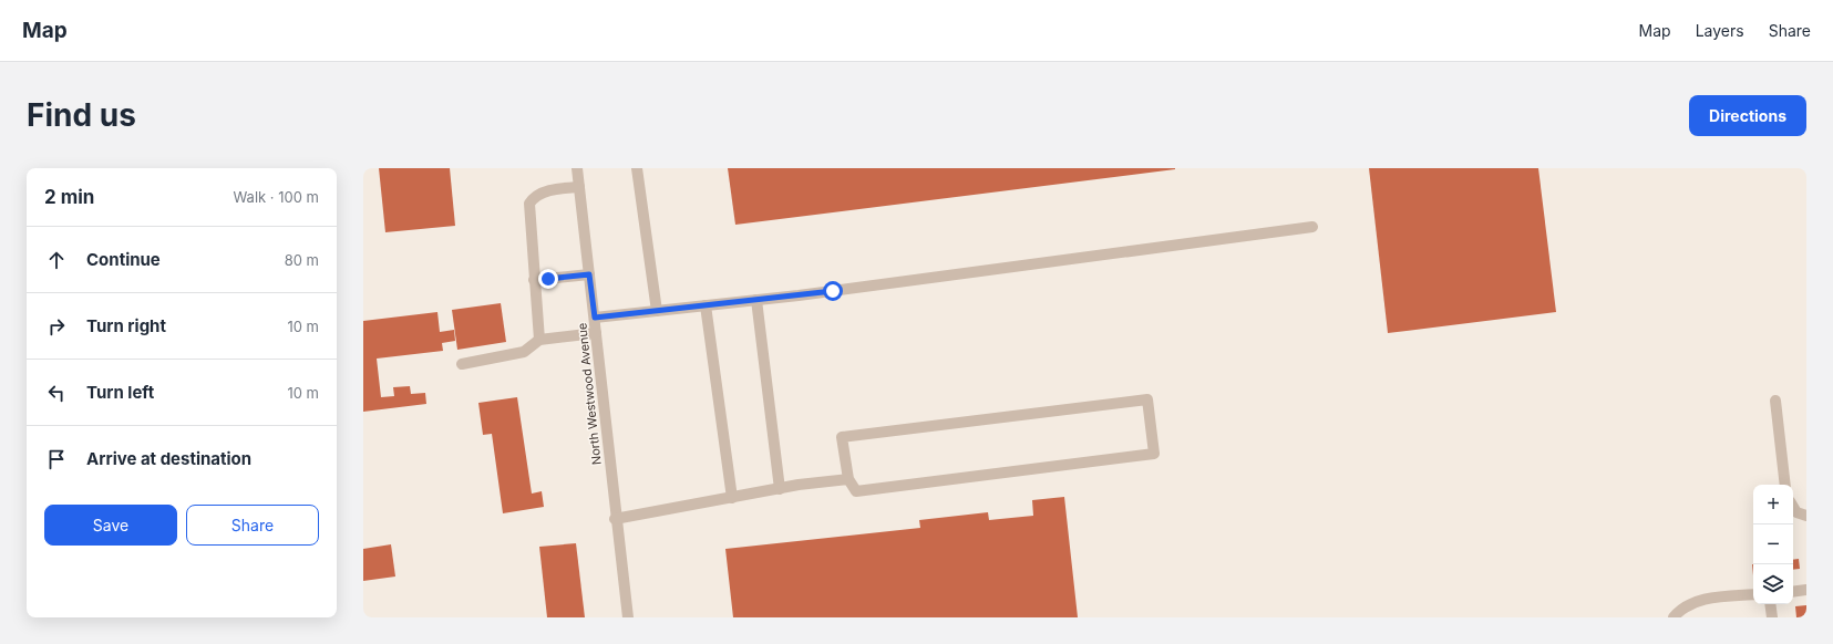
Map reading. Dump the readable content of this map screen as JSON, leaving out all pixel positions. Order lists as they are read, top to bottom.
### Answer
{
  "streets": {
    "street": ["North Westwood Avenue"]
  },
  "page": {
    "header": "Map",
    "nav": ["Map", "Layers", "Share"],
    "buttons": [
      "Directions",
      ["Save", "Share"]
    ],
    "title": "Find us",
    "heading": ["2 min", "Walk · 100 m"],
    "list": [
      ["Continue", "80 m"],
      ["Turn right", "10 m"],
      ["Turn left", "10 m"],
      "Arrive at destination"
    ],
    "map_buttons": ["+", "−"]
  }
}
